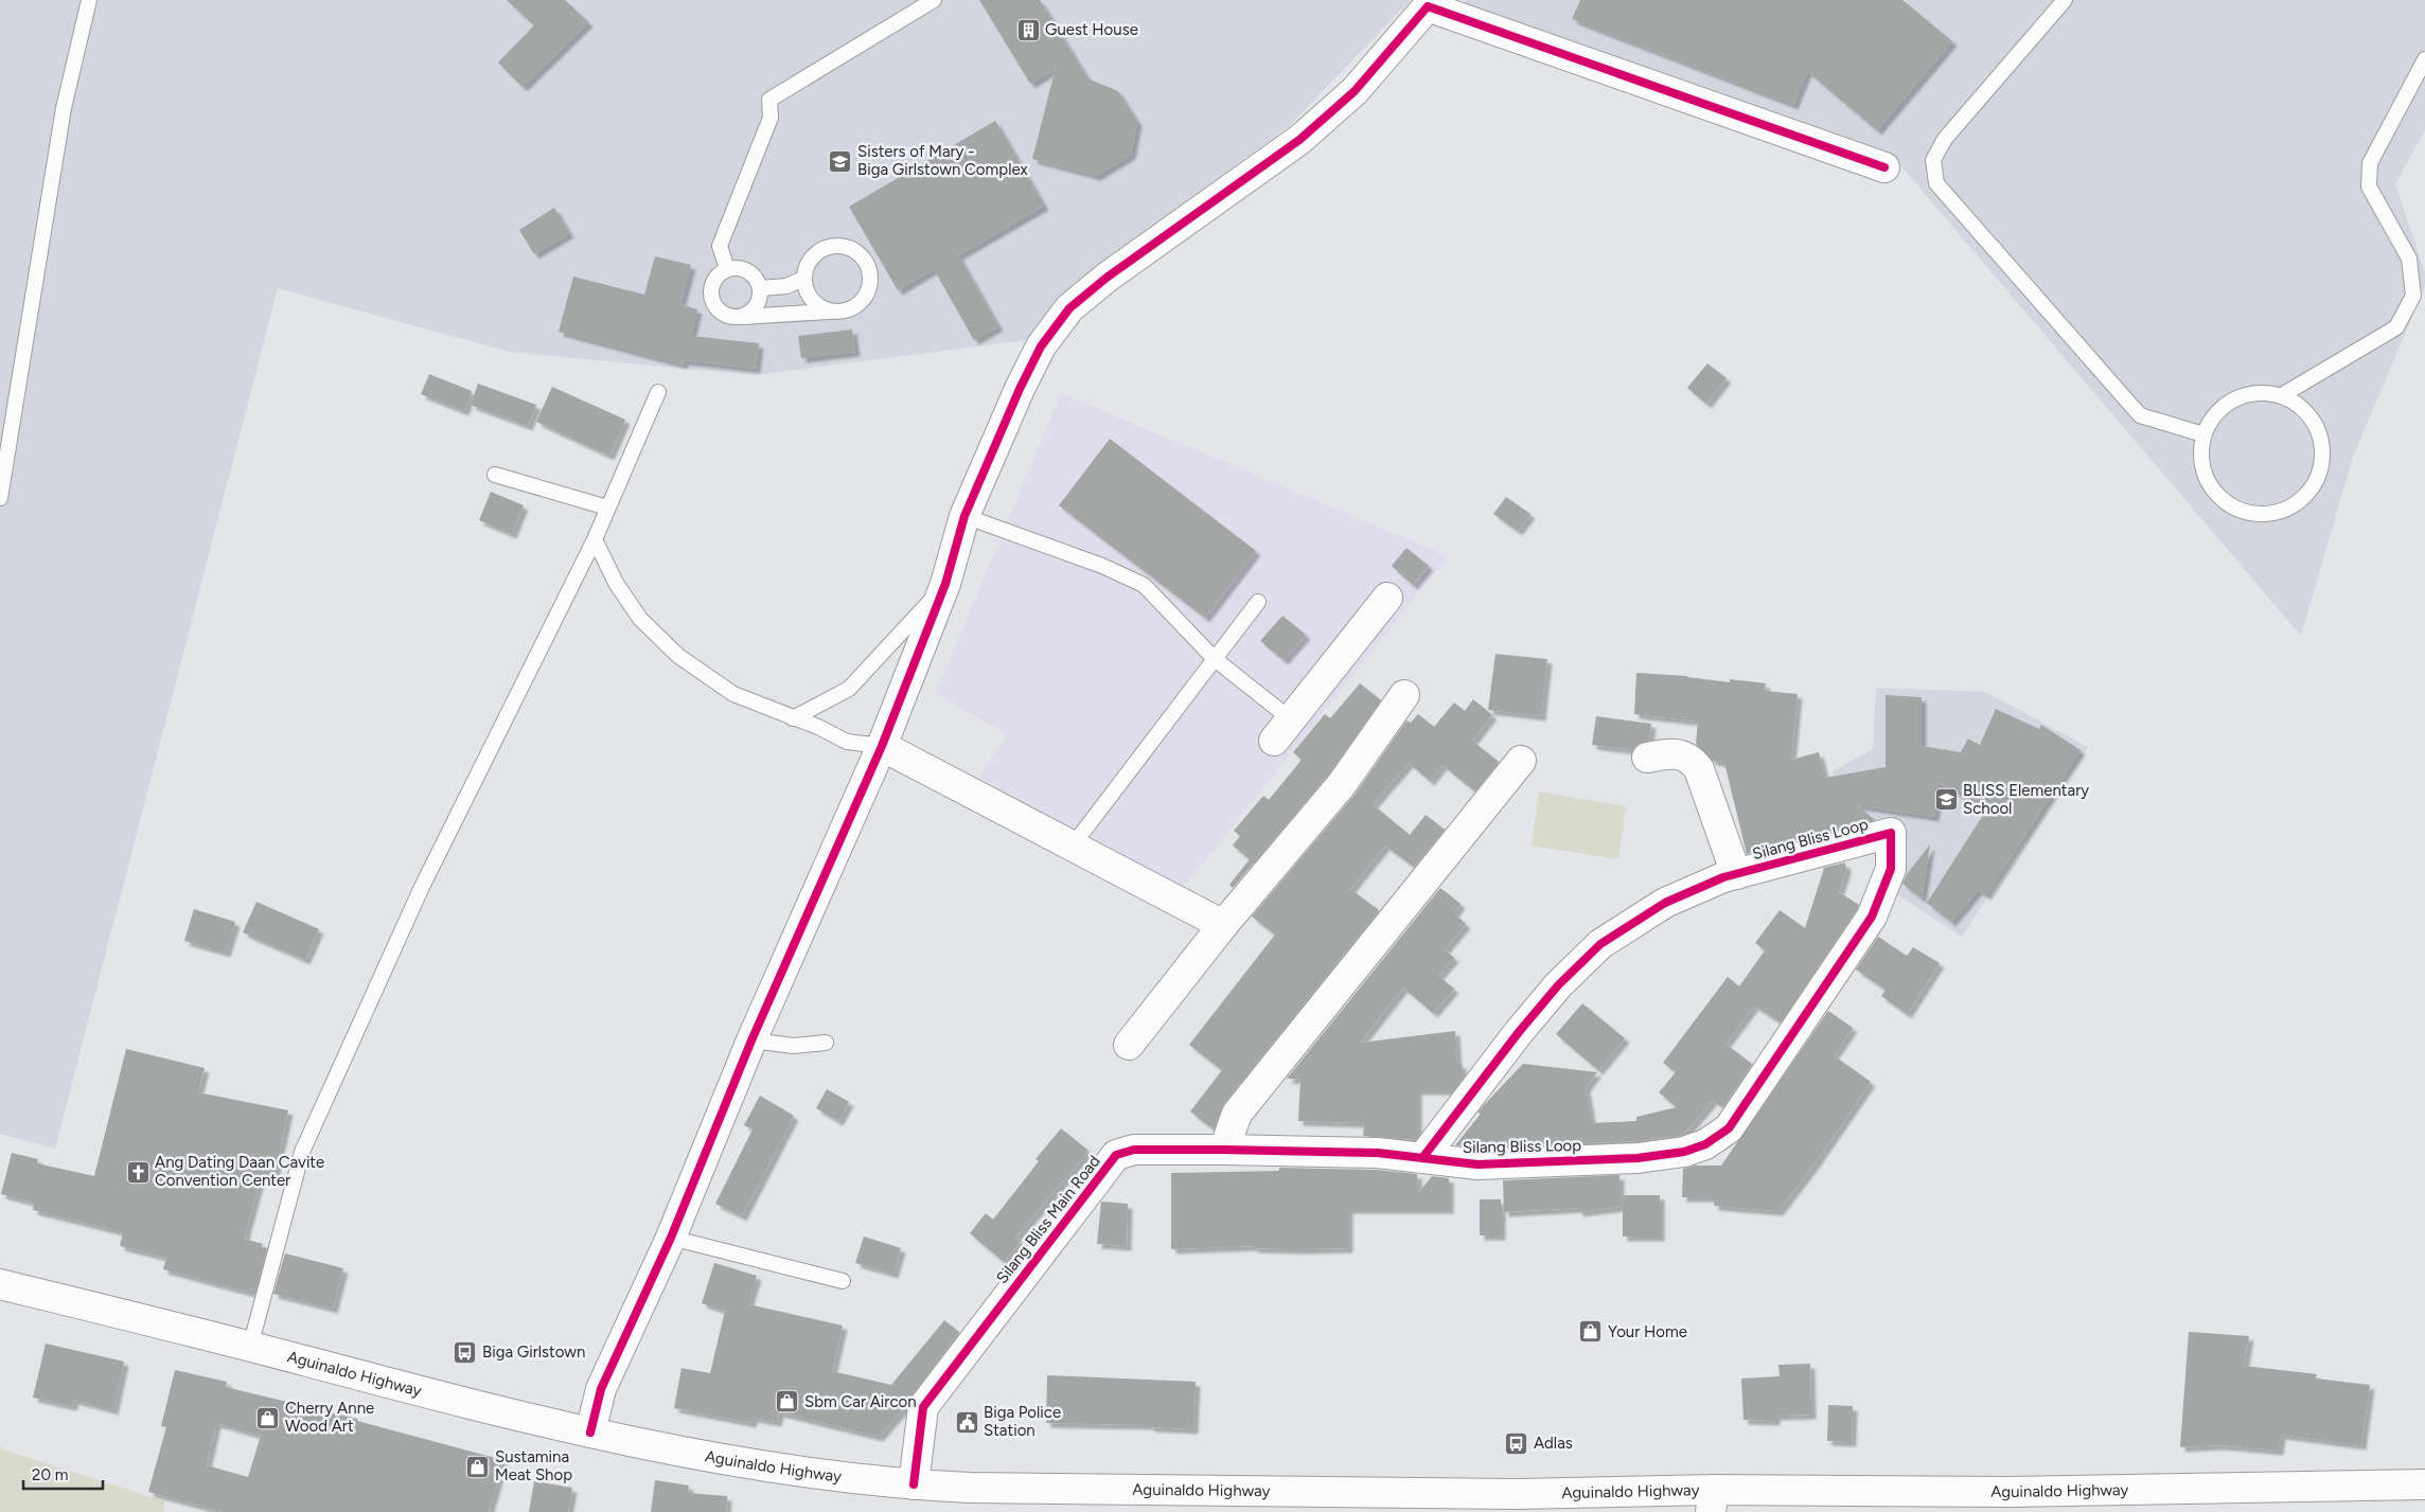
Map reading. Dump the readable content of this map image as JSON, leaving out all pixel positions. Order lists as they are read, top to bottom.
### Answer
{
  "streets": {
    "street": ["Silang Bliss Loop", "Silang Bliss Main Road", "Aguinaldo Highway"]
  },
  "crossings": [
    ["Silang Bliss Loop", "Silang Bliss Main Road"],
    ["Silang Bliss Main Road", "Aguinaldo Highway"]
  ],
  "places": {
    "building": ["Guest House"],
    "school or university": ["Sisters of Mary - Biga Girlstown Complex", "BLISS Elementary School"],
    "church": ["Ang Dating Daan Cavite Convention Center"],
    "shop": [
      "Your Home",
      "Sbm Car Aircon",
      "Cherry Anne Wood Art",
      "Sustamina Meat Shop"
    ],
    "bus stop": ["Biga Girlstown", "Adlas"],
    "public building": ["Biga Police Station"]
  },
  "scale_bar": "20 m"
}
